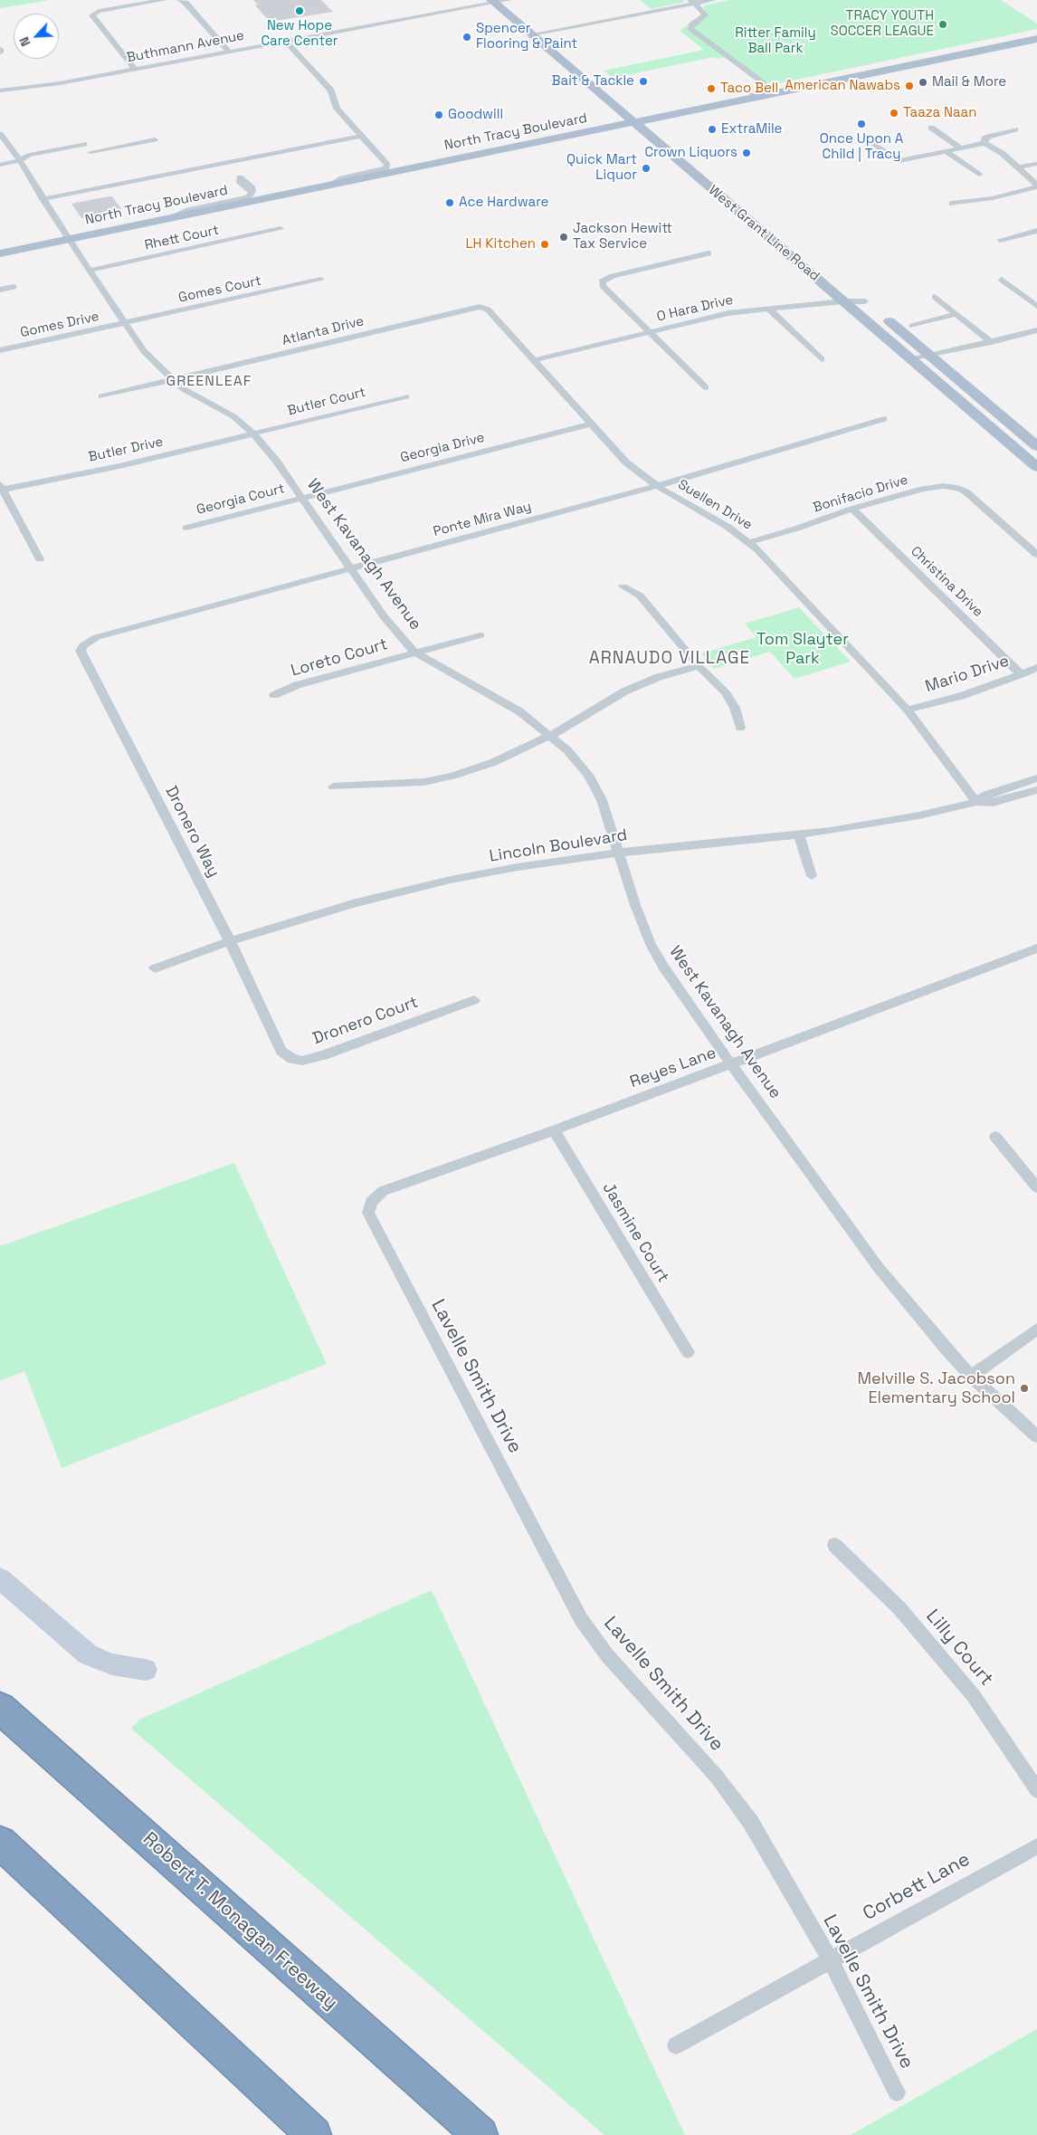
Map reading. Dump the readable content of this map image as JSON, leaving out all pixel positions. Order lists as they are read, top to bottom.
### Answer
{
  "streets": {
    "highway": ["Robert T. Monagan Freeway"],
    "main road": ["North Tracy Boulevard", "West Grant Line Road"],
    "street": [
      "Buthmann Avenue",
      "Rhett Court",
      "Gomes Court",
      "O Hara Drive",
      "Gomes Drive",
      "Atlanta Drive",
      "Butler Court",
      "Georgia Drive",
      "Butler Drive",
      "Bonifacio Drive",
      "Georgia Court",
      "Suellen Drive",
      "Ponte Mira Way",
      "West Kavanagh Avenue",
      "Christina Drive",
      "Loreto Court",
      "Mario Drive",
      "Dronero Way",
      "Lincoln Boulevard",
      "Dronero Court",
      "Reyes Lane",
      "Jasmine Court",
      "Lavelle Smith Drive",
      "Lilly Court",
      "Corbett Lane"
    ]
  },
  "crossings": [
    ["Buthmann Avenue", "West Grant Line Road"],
    ["North Tracy Boulevard", "West Grant Line Road"],
    ["North Tracy Boulevard", "West Kavanagh Avenue"],
    ["West Grant Line Road", "O Hara Drive"],
    ["Rhett Court", "West Kavanagh Avenue"],
    ["Gomes Court", "Gomes Drive"],
    ["Gomes Court", "West Kavanagh Avenue"],
    ["O Hara Drive", "Suellen Drive"],
    ["Gomes Drive", "West Kavanagh Avenue"],
    ["Atlanta Drive", "Suellen Drive"],
    ["Atlanta Drive", "West Kavanagh Avenue"],
    ["Butler Court", "Butler Drive"],
    ["Butler Court", "West Kavanagh Avenue"],
    ["Georgia Drive", "Georgia Court"],
    ["Georgia Drive", "Suellen Drive"],
    ["Georgia Drive", "West Kavanagh Avenue"],
    ["Butler Drive", "West Kavanagh Avenue"],
    ["Bonifacio Drive", "Suellen Drive"],
    ["Bonifacio Drive", "Christina Drive"],
    ["Georgia Court", "West Kavanagh Avenue"],
    ["Suellen Drive", "Ponte Mira Way"],
    ["Suellen Drive", "Mario Drive"],
    ["Suellen Drive", "Lincoln Boulevard"],
    ["Ponte Mira Way", "West Kavanagh Avenue"],
    ["Ponte Mira Way", "Dronero Way"],
    ["West Kavanagh Avenue", "Loreto Court"],
    ["West Kavanagh Avenue", "Lincoln Boulevard"],
    ["West Kavanagh Avenue", "Reyes Lane"],
    ["Christina Drive", "Mario Drive"],
    ["Dronero Way", "Lincoln Boulevard"],
    ["Dronero Way", "Dronero Court"],
    ["Reyes Lane", "Jasmine Court"],
    ["Reyes Lane", "Lavelle Smith Drive"],
    ["Lavelle Smith Drive", "Corbett Lane"]
  ],
  "districts": ["GREENLEAF", "ARNAUDO VILLAGE"],
  "parks": ["Ritter Family Ball Park", "Tom Slayter Park"],
  "places": [
    "New Hope Care Center",
    "TRACY YOUTH SOCCER LEAGUE",
    "Spencer Flooring & Paint",
    "Bait & Tackle",
    "Mail & More",
    "American Nawabs",
    "Taco Bell",
    "Taaza Naan",
    "Goodwill",
    "Once Upon A Child | Tracy",
    "ExtraMile",
    "Crown Liquors",
    "Quick Mart Liquor",
    "Ace Hardware",
    "Jackson Hewitt Tax Service",
    "LH Kitchen",
    "Melville S. Jacobson Elementary School"
  ],
  "north": "bottom left"
}
